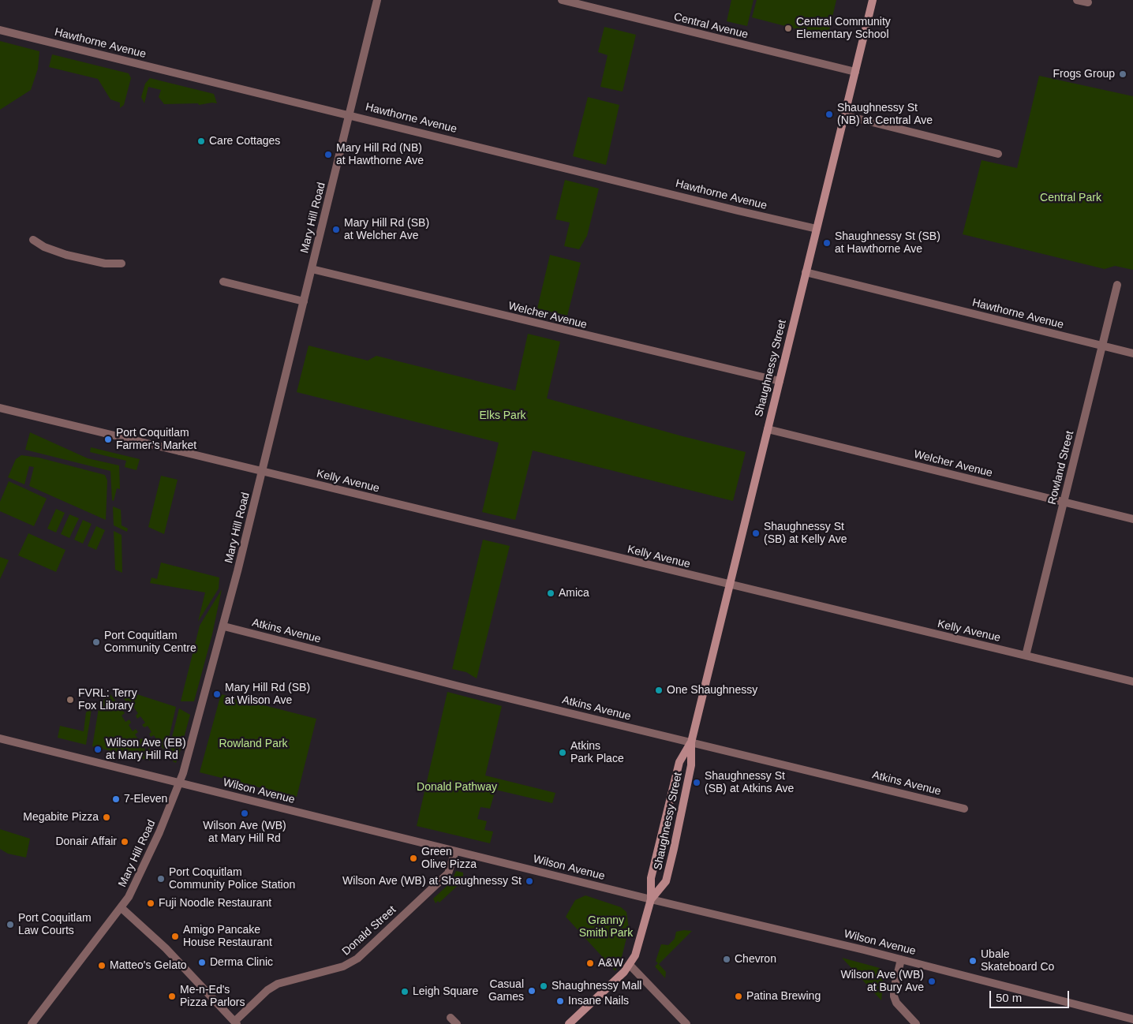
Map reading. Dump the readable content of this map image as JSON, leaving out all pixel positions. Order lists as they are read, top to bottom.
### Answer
{
  "streets": {
    "main road": ["Shaughnessy Street"],
    "street": [
      "Central Avenue",
      "Hawthorne Avenue",
      "Mary Hill Road",
      "Welcher Avenue",
      "Rowland Street",
      "Kelly Avenue",
      "Atkins Avenue",
      "Wilson Avenue",
      "Donald Street"
    ]
  },
  "crossings": [
    ["Central Avenue", "Shaughnessy Street"],
    ["Hawthorne Avenue", "Mary Hill Road"],
    ["Hawthorne Avenue", "Shaughnessy Street"],
    ["Hawthorne Avenue", "Rowland Street"],
    ["Mary Hill Road", "Welcher Avenue"],
    ["Mary Hill Road", "Kelly Avenue"],
    ["Mary Hill Road", "Atkins Avenue"],
    ["Mary Hill Road", "Wilson Avenue"],
    ["Welcher Avenue", "Shaughnessy Street"],
    ["Welcher Avenue", "Rowland Street"],
    ["Shaughnessy Street", "Kelly Avenue"],
    ["Shaughnessy Street", "Atkins Avenue"],
    ["Shaughnessy Street", "Wilson Avenue"],
    ["Rowland Street", "Kelly Avenue"],
    ["Wilson Avenue", "Donald Street"]
  ],
  "parks": [
    "Central Park",
    "Elks Park",
    "Rowland Park",
    "Donald Pathway",
    "Granny Smith Park"
  ],
  "places": [
    "Central Community Elementary School",
    "Frogs Group",
    "Shaughnessy St (NB) at Central Ave",
    "Care Cottages",
    "Mary Hill Rd (NB) at Hawthorne Ave",
    "Mary Hill Rd (SB) at Welcher Ave",
    "Shaughnessy St (SB) at Hawthorne Ave",
    "Port Coquitlam Farmer’s Market",
    "Shaughnessy St (SB) at Kelly Ave",
    "Amica",
    "Port Coquitlam Community Centre",
    "One Shaughnessy",
    "Mary Hill Rd (SB) at Wilson Ave",
    "FVRL: Terry Fox Library",
    "Wilson Ave (EB) at Mary Hill Rd",
    "Atkins Park Place",
    "Shaughnessy St (SB) at Atkins Ave",
    "7-Eleven",
    "Wilson Ave (WB) at Mary Hill Rd",
    "Megabite Pizza",
    "Donair Affair",
    "Green Olive Pizza",
    "Port Coquitlam Community Police Station",
    "Wilson Ave (WB) at Shaughnessy St",
    "Fuji Noodle Restaurant",
    "Port Coquitlam Law Courts",
    "Amigo Pancake House Restaurant",
    "Chevron",
    "Ubale Skateboard Co",
    "Derma Clinic",
    "A&W",
    "Matteo's Gelato",
    "Wilson Ave (WB) at Bury Ave",
    "Shaughnessy Mall",
    "Casual Games",
    "Leigh Square",
    "Me-n-Ed's Pizza Parlors",
    "Patina Brewing",
    "Insane Nails"
  ],
  "scale_bar": "50 m"
}
